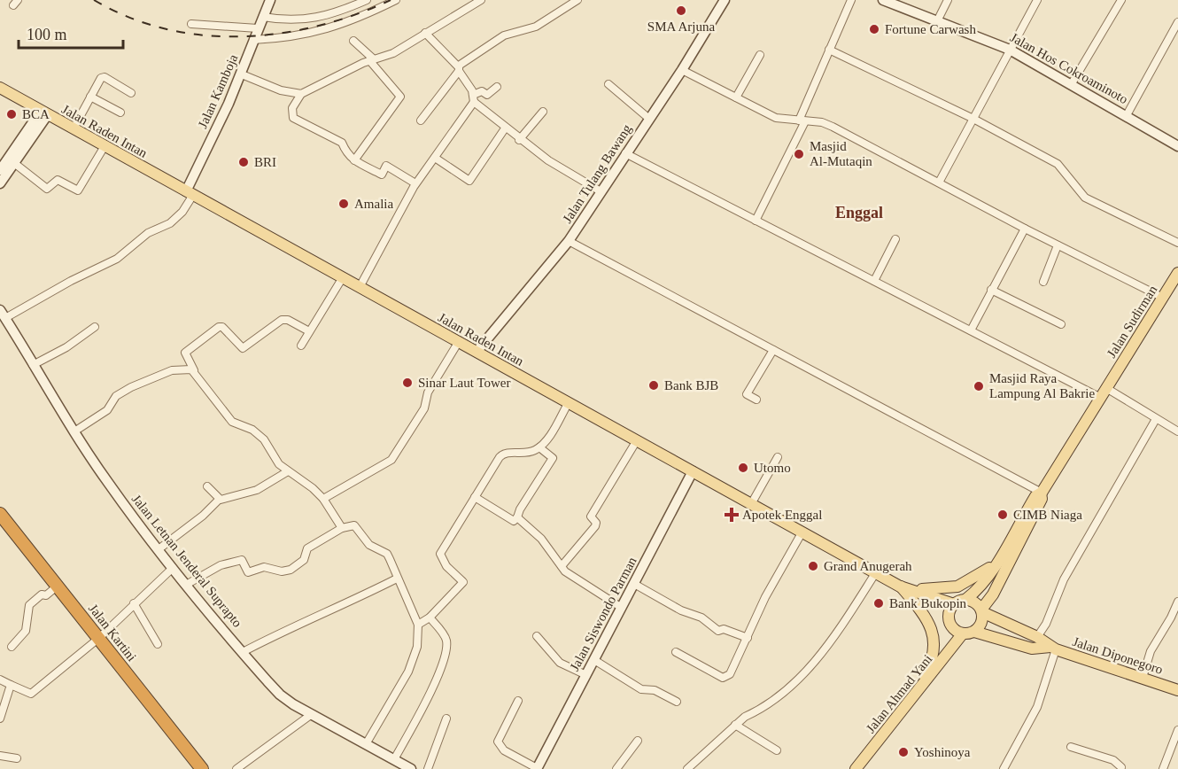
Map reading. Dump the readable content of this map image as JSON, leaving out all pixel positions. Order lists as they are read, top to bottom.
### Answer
{
  "streets": {
    "highway": ["Jalan Kartini"],
    "main road": [
      "Jalan Raden Intan",
      "Jalan Sudirman",
      "Jalan Diponegoro",
      "Jalan Ahmad Yani"
    ],
    "street": [
      "Jalan Hos Cokroaminoto",
      "Jalan Kamboja",
      "Jalan Tulang Bawang",
      "Jalan Letnan Jenderal Suprapto",
      "Jalan Siswondo Parman"
    ]
  },
  "crossings": [
    ["Jalan Kamboja", "Jalan Raden Intan"],
    ["Jalan Raden Intan", "Jalan Tulang Bawang"],
    ["Jalan Raden Intan", "Jalan Sudirman"],
    ["Jalan Raden Intan", "Jalan Siswondo Parman"],
    ["Jalan Raden Intan", "Jalan Diponegoro"],
    ["Jalan Raden Intan", "Jalan Ahmad Yani"],
    ["Jalan Sudirman", "Jalan Diponegoro"],
    ["Jalan Sudirman", "Jalan Ahmad Yani"],
    ["Jalan Diponegoro", "Jalan Ahmad Yani"]
  ],
  "districts": ["Enggal"],
  "places": {
    "other": [
      "SMA Arjuna",
      "Fortune Carwash",
      "BCA",
      "Masjid Al-Mutaqin",
      "BRI",
      "Amalia",
      "Sinar Laut Tower",
      "Bank BJB",
      "Masjid Raya Lampung Al Bakrie",
      "Utomo",
      "CIMB Niaga",
      "Grand Anugerah",
      "Bank Bukopin",
      "Yoshinoya"
    ],
    "health": ["Apotek Enggal"]
  },
  "scale_bar": "100 m"
}
